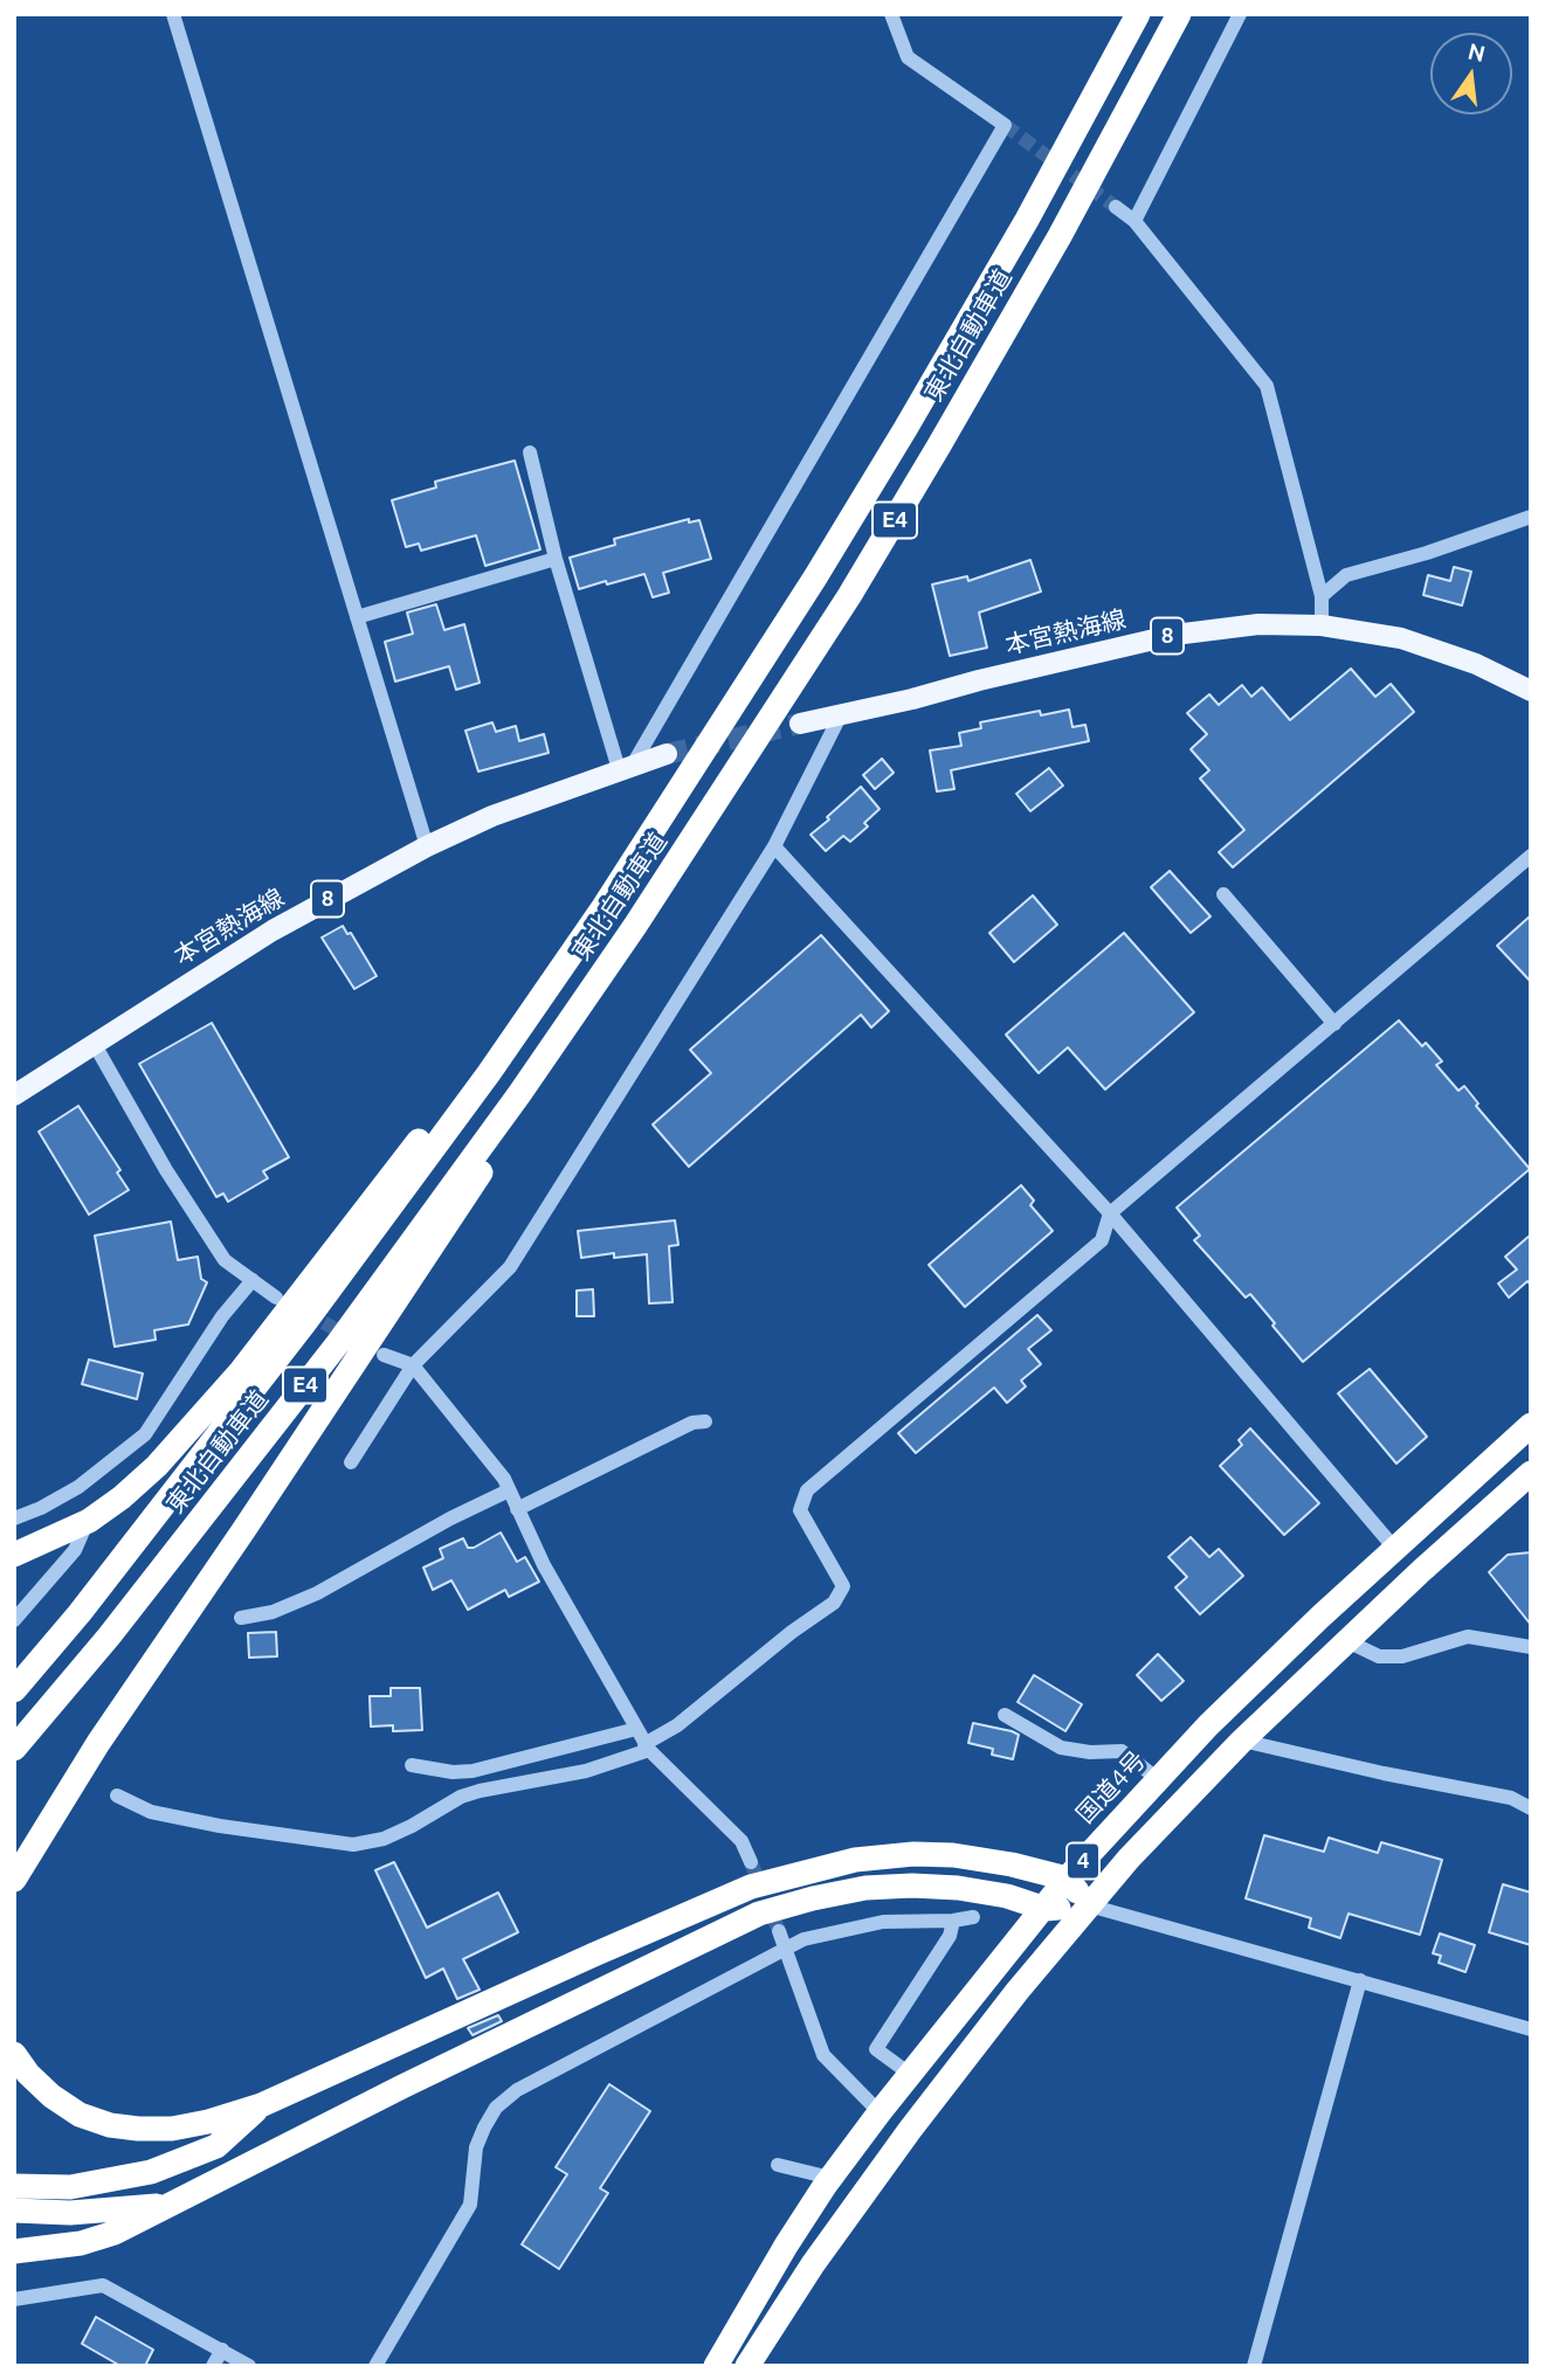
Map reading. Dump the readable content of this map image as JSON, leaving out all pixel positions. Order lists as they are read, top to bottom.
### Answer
{
  "streets": {
    "highway": [
      "東北自動車道",
      "E4",
      "国道4号",
      "4"
    ],
    "main road": ["本宮熱海線", "8"]
  },
  "north": "top"
}
